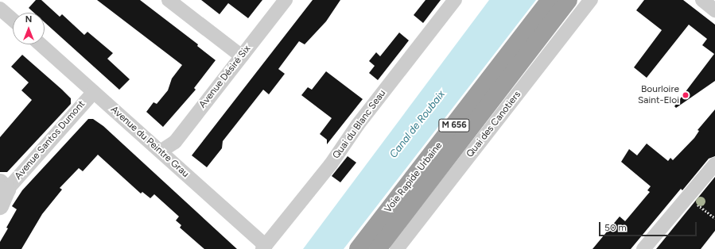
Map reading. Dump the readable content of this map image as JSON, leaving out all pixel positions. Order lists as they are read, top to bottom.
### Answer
{
  "streets": {
    "highway": ["M 656", "Voie Rapide Urbaine"],
    "street": [
      "Avenue Désiré Six",
      "Quai du Blanc Seau",
      "Quai des Canotiers",
      "Avenue Santos Dumont",
      "Avenue du Peintre Grau"
    ]
  },
  "crossings": [
    ["Avenue Désiré Six", "Avenue du Peintre Grau"],
    ["Quai du Blanc Seau", "Avenue du Peintre Grau"],
    ["Avenue Santos Dumont", "Avenue du Peintre Grau"]
  ],
  "water": ["Canal de Roubaix"],
  "places": ["Bourloire Saint-Eloi"],
  "scale_bar": "50 m",
  "north": "top"
}
